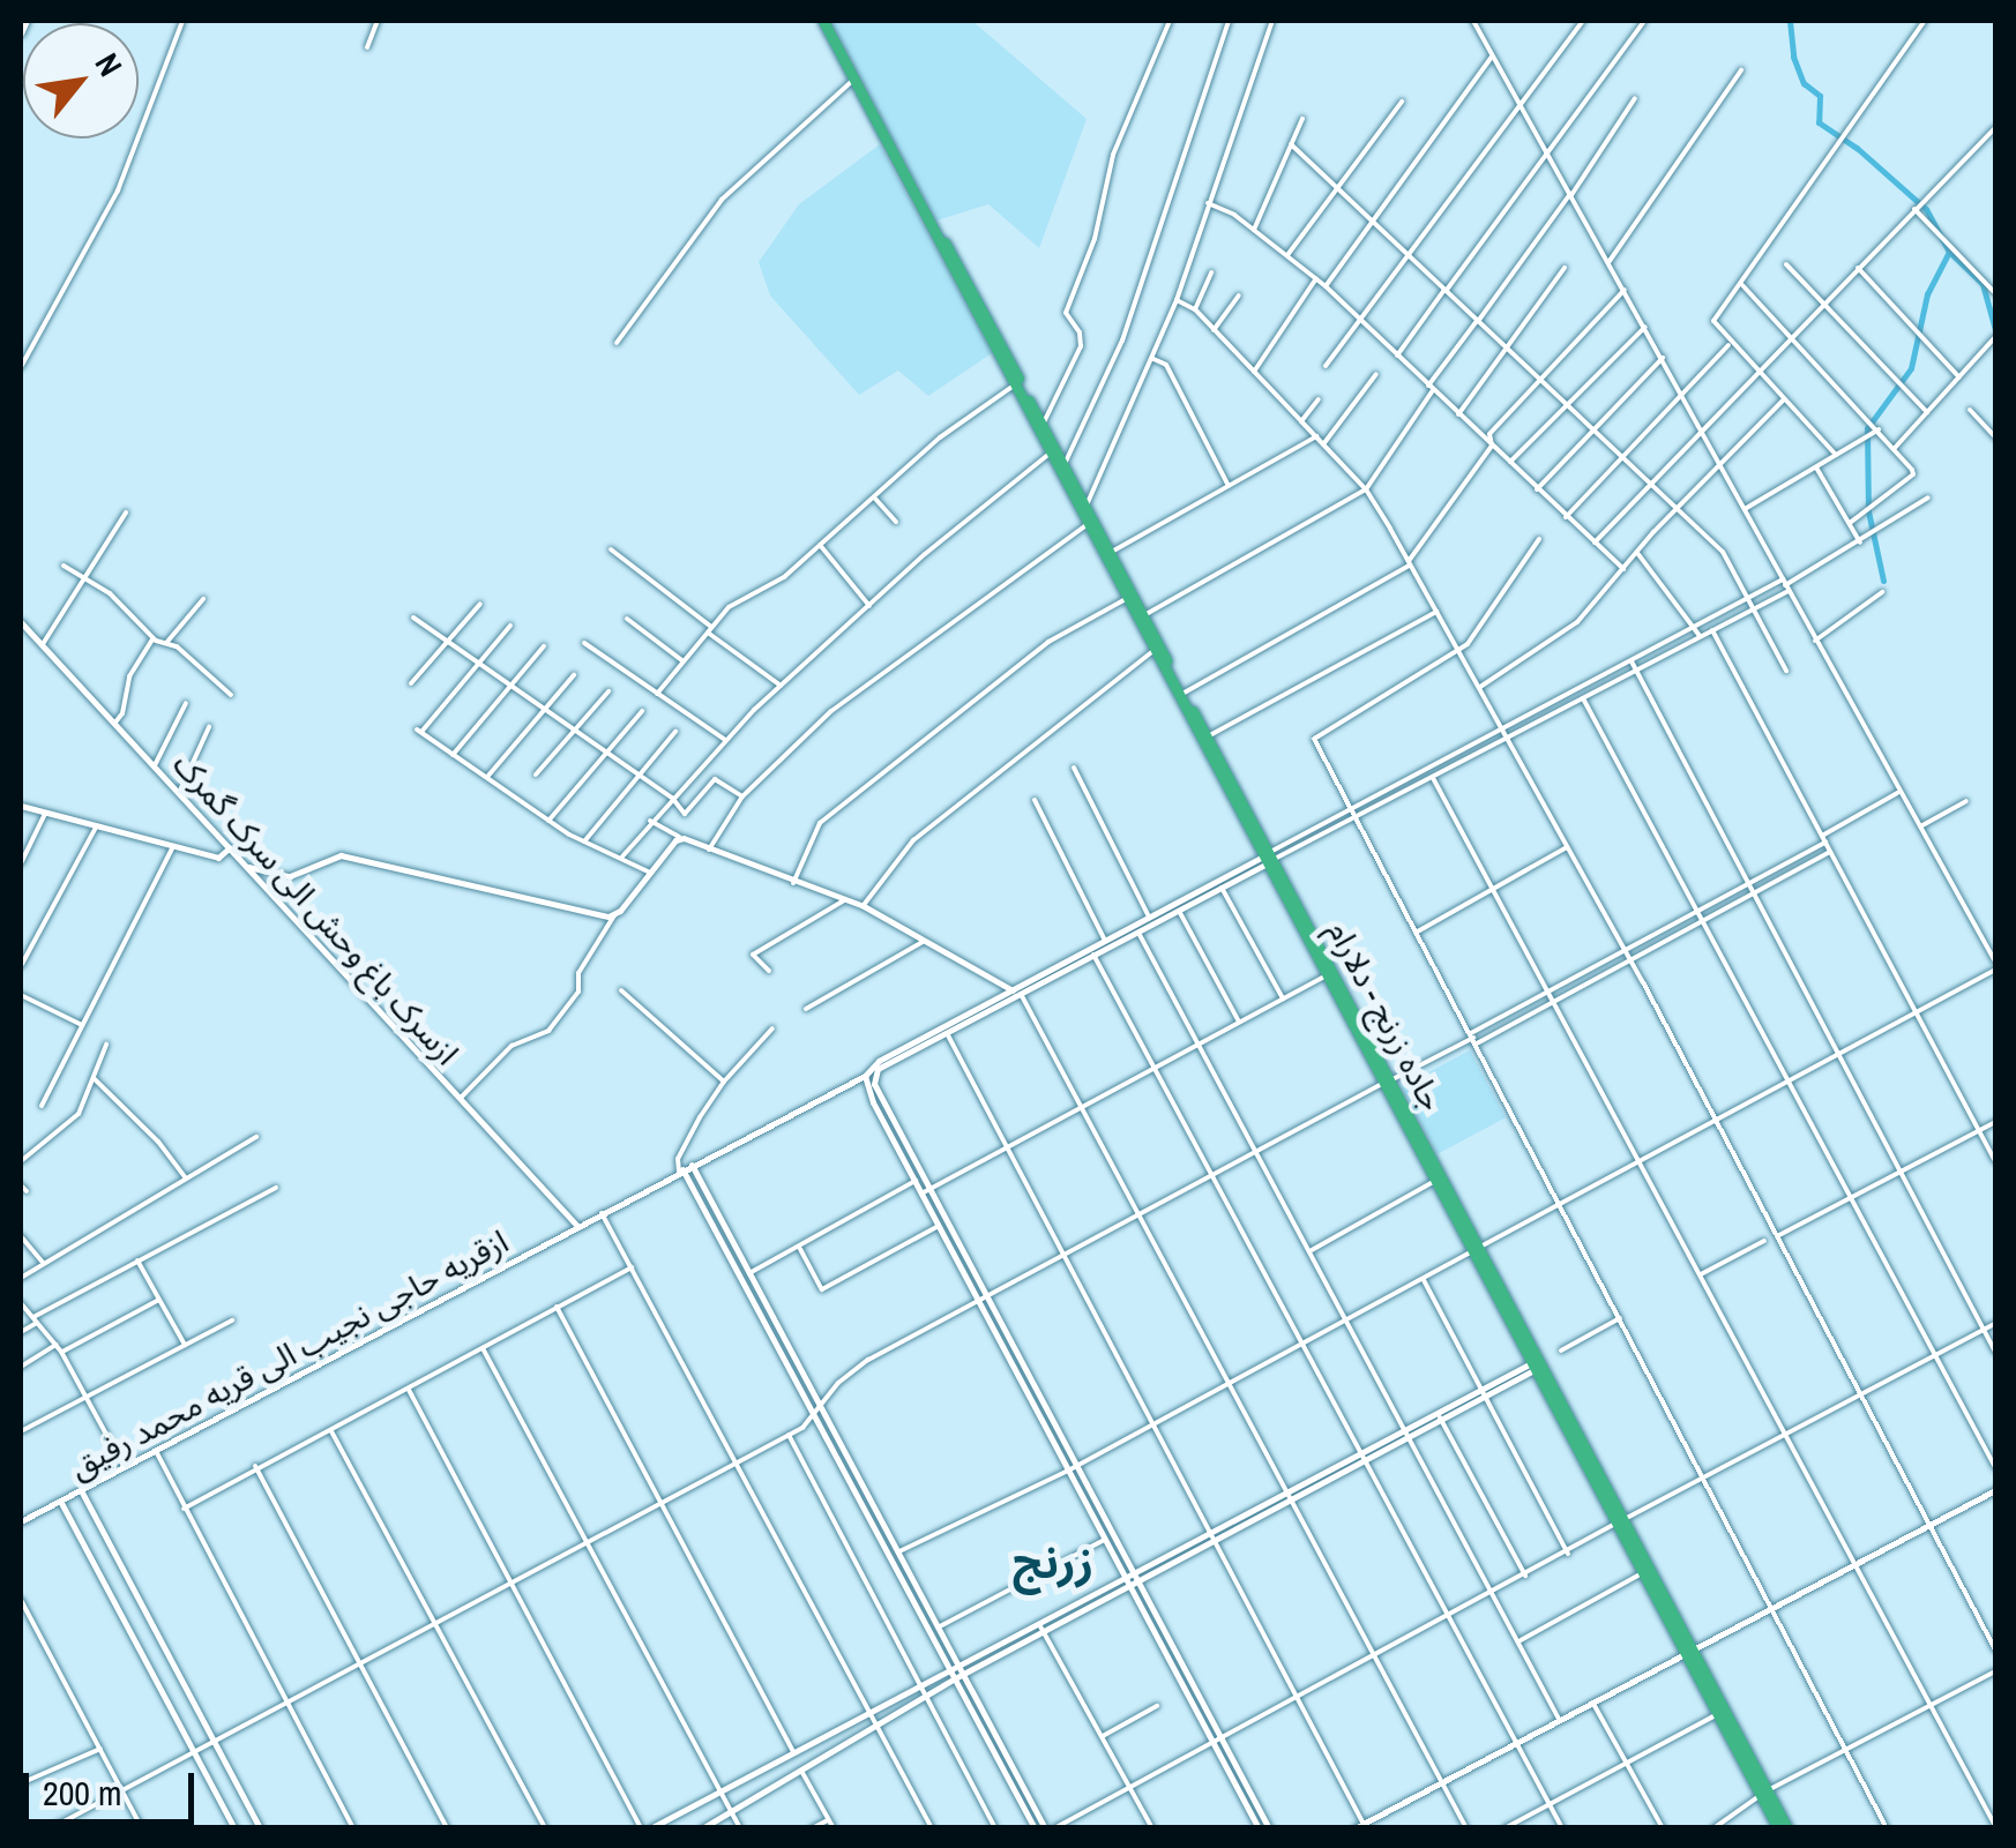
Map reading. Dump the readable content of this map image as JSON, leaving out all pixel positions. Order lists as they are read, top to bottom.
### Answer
{
  "streets": {
    "highway": ["جاده زرنج - دلارام"],
    "main road": ["ازسرک باغ وحش الی سرک گمرک", "ازقریه حاجی نجیب الی قریه محمد رفیق"]
  },
  "crossings": [
    ["ازسرک باغ وحش الی سرک گمرک", "ازقریه حاجی نجیب الی قریه محمد رفیق"]
  ],
  "districts": ["زرنج"],
  "scale_bar": "200 m",
  "north": "top right"
}
